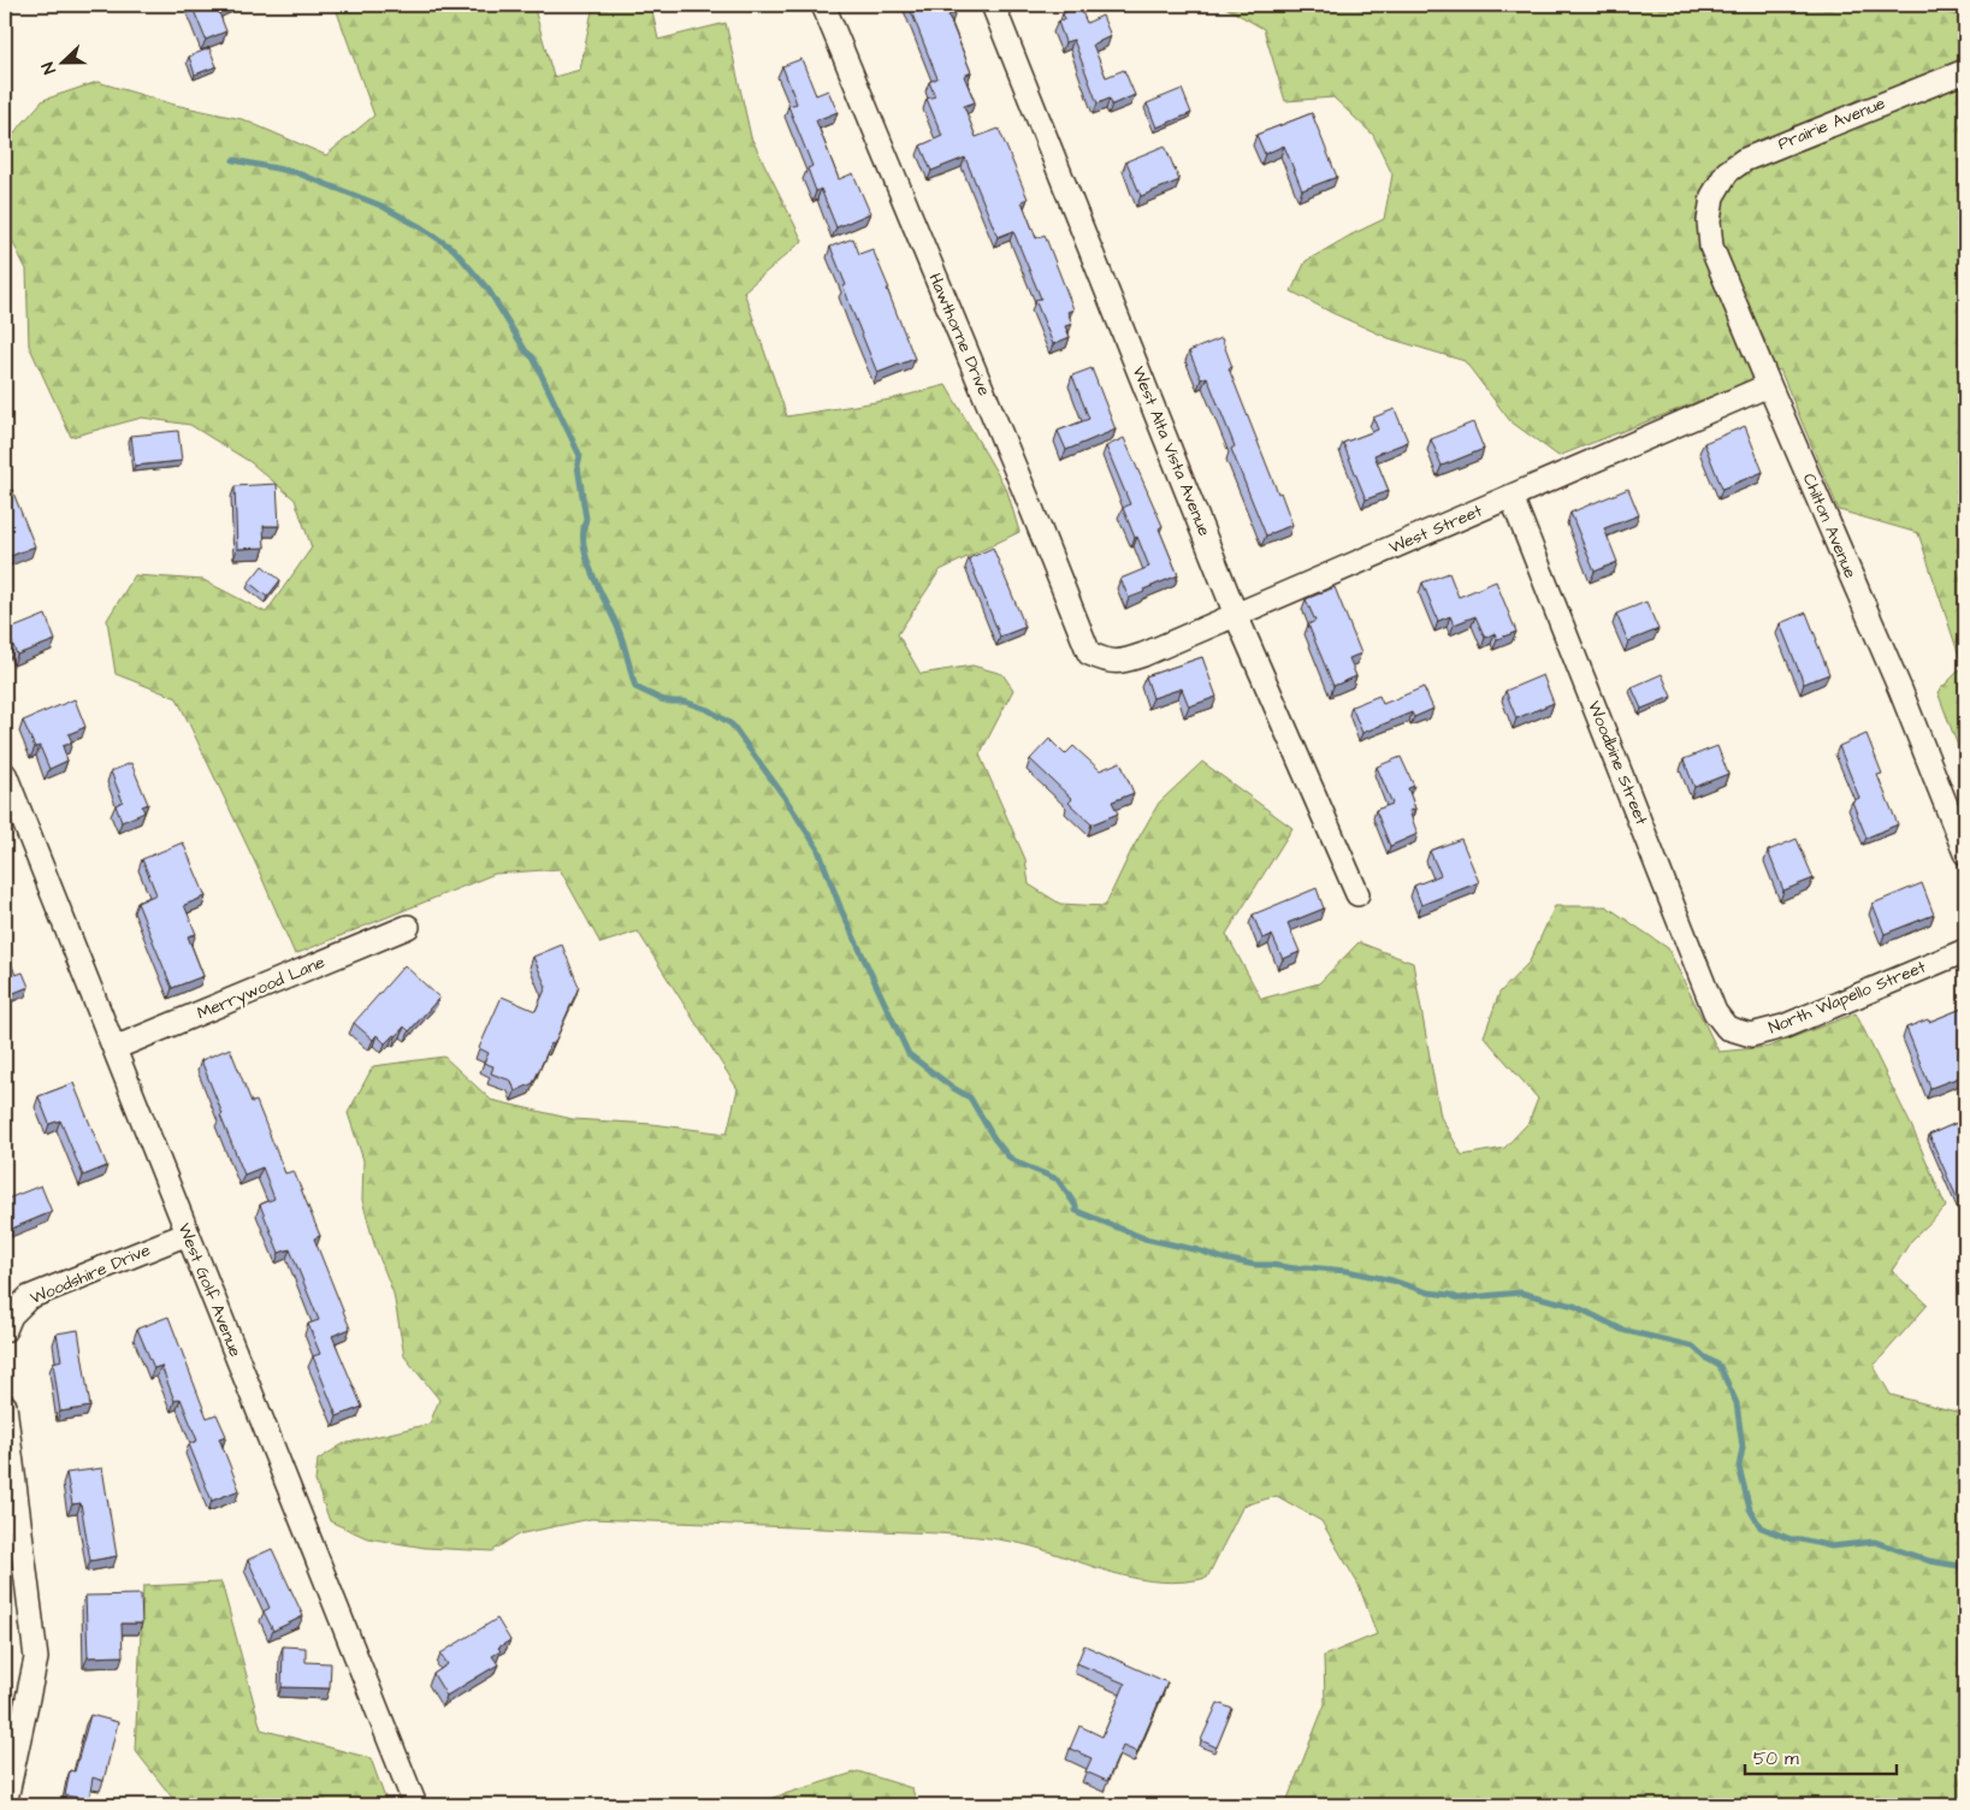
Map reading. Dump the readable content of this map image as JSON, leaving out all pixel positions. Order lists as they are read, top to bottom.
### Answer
{
  "streets": {
    "street": [
      "Prairie Avenue",
      "Hawthorne Drive",
      "West Alta Vista Avenue",
      "Chilton Avenue",
      "West Street",
      "Woodbine Street",
      "Merrywood Lane",
      "North Wapello Street",
      "Woodshire Drive",
      "West Golf Avenue"
    ]
  },
  "crossings": [
    ["Prairie Avenue", "Chilton Avenue"],
    ["Hawthorne Drive", "West Street"],
    ["West Alta Vista Avenue", "West Street"],
    ["Chilton Avenue", "West Street"],
    ["West Street", "Woodbine Street"],
    ["Woodbine Street", "North Wapello Street"],
    ["Merrywood Lane", "West Golf Avenue"],
    ["Woodshire Drive", "West Golf Avenue"]
  ],
  "scale_bar": "50 m",
  "north": "left"
}
